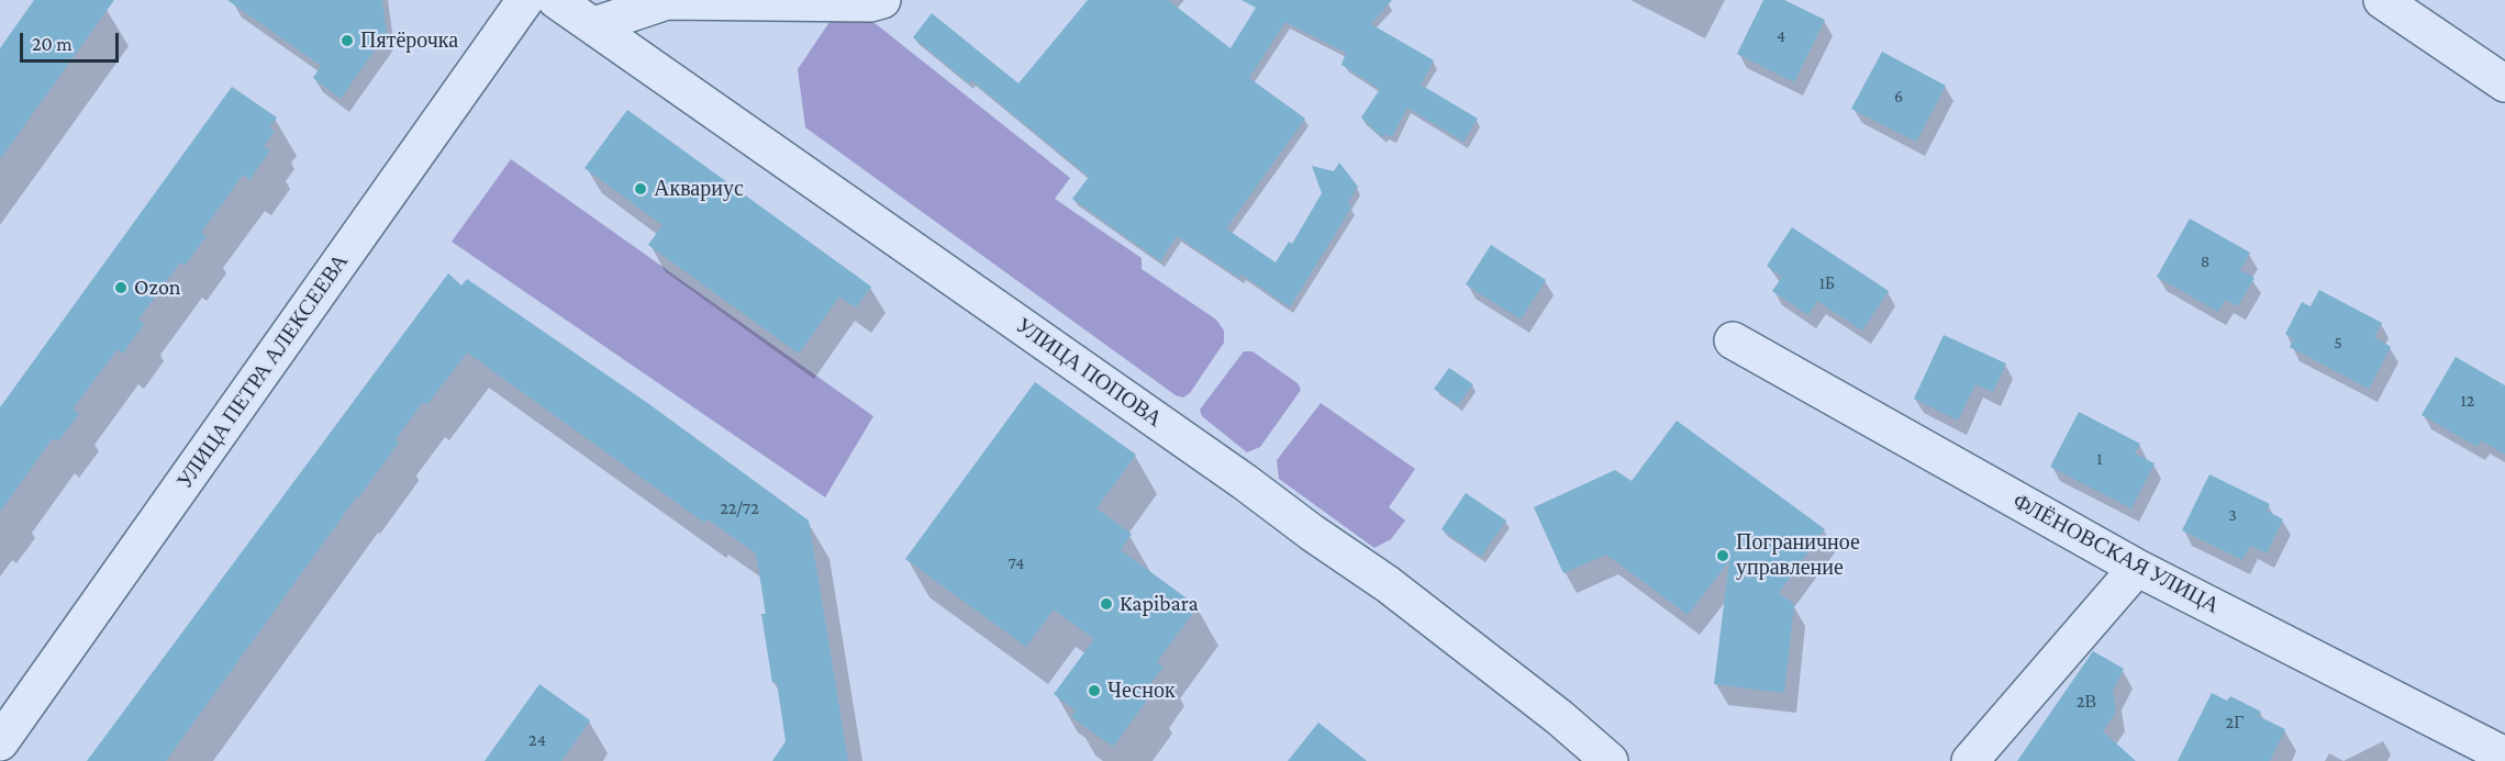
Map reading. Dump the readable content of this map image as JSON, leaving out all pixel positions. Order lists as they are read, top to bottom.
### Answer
{
  "streets": {
    "street": ["УЛИЦА ПЕТРА АЛЕКСЕЕВА", "УЛИЦА ПОПОВА", "ФЛЁНОВСКАЯ УЛИЦА"]
  },
  "places": [
    "Пятёрочка",
    "Аквариус",
    "Ozon",
    "Пограничное управление",
    "Kapibara",
    "Чеснок"
  ],
  "house_numbers": [
    "4",
    "6",
    "8",
    "1Б",
    "5",
    "12",
    "1",
    "22/72",
    "3",
    "74",
    "2В",
    "2Г",
    "24"
  ],
  "scale_bar": "20 m"
}
